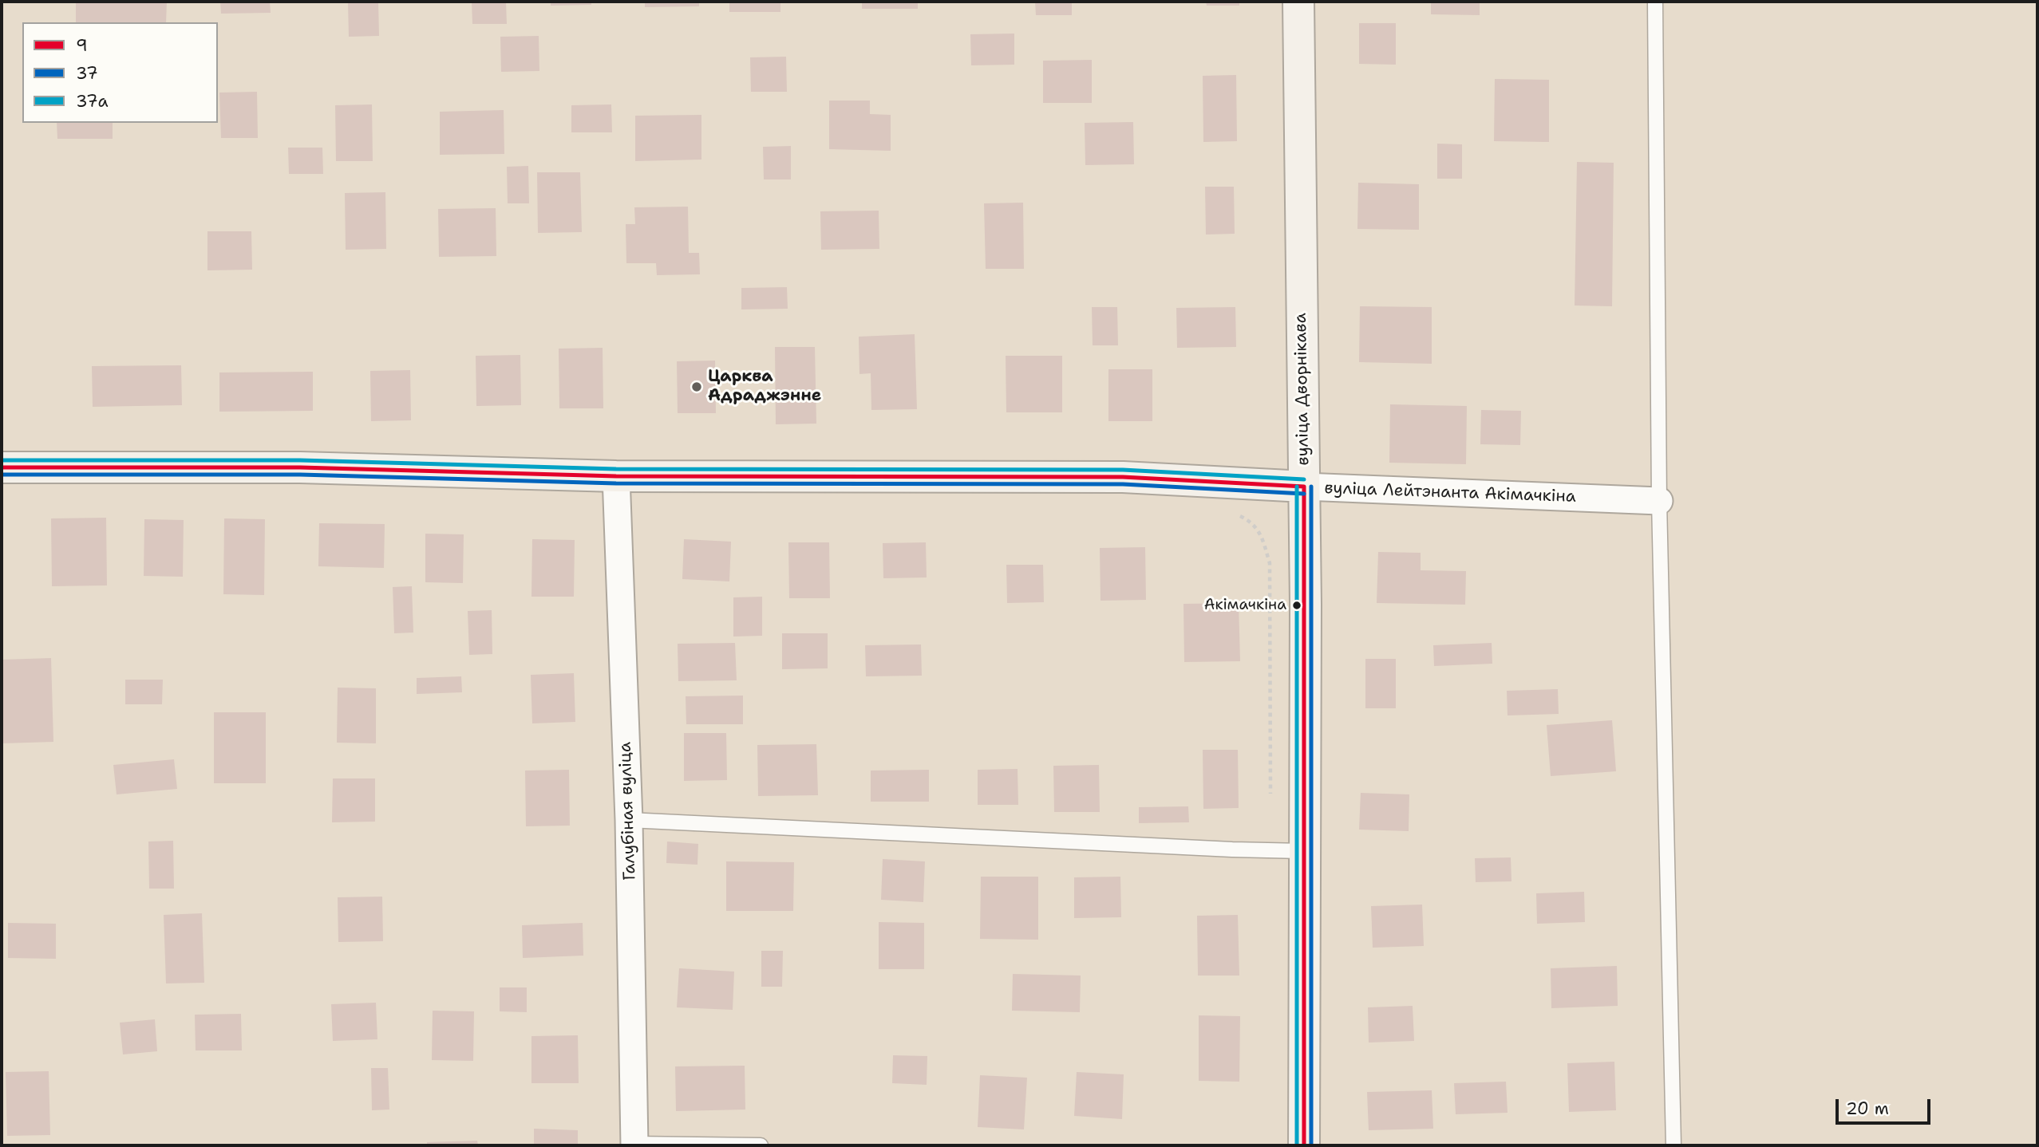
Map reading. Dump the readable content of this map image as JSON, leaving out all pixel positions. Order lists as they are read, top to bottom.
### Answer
{
  "streets": {
    "main road": ["вуліца Дворнікава", "вуліца Лейтэнанта Акімачкіна"],
    "street": ["Галубіная вуліца"]
  },
  "crossings": [
    ["вуліца Дворнікава", "вуліца Лейтэнанта Акімачкіна"],
    ["вуліца Лейтэнанта Акімачкіна", "Галубіная вуліца"]
  ],
  "places": ["Царква Адраджэнне", "Акімачкіна"],
  "lines": ["transit line 37а", "transit line 9", "transit line 37"],
  "legend": ["9", "37", "37а"],
  "scale_bar": "20 m"
}
